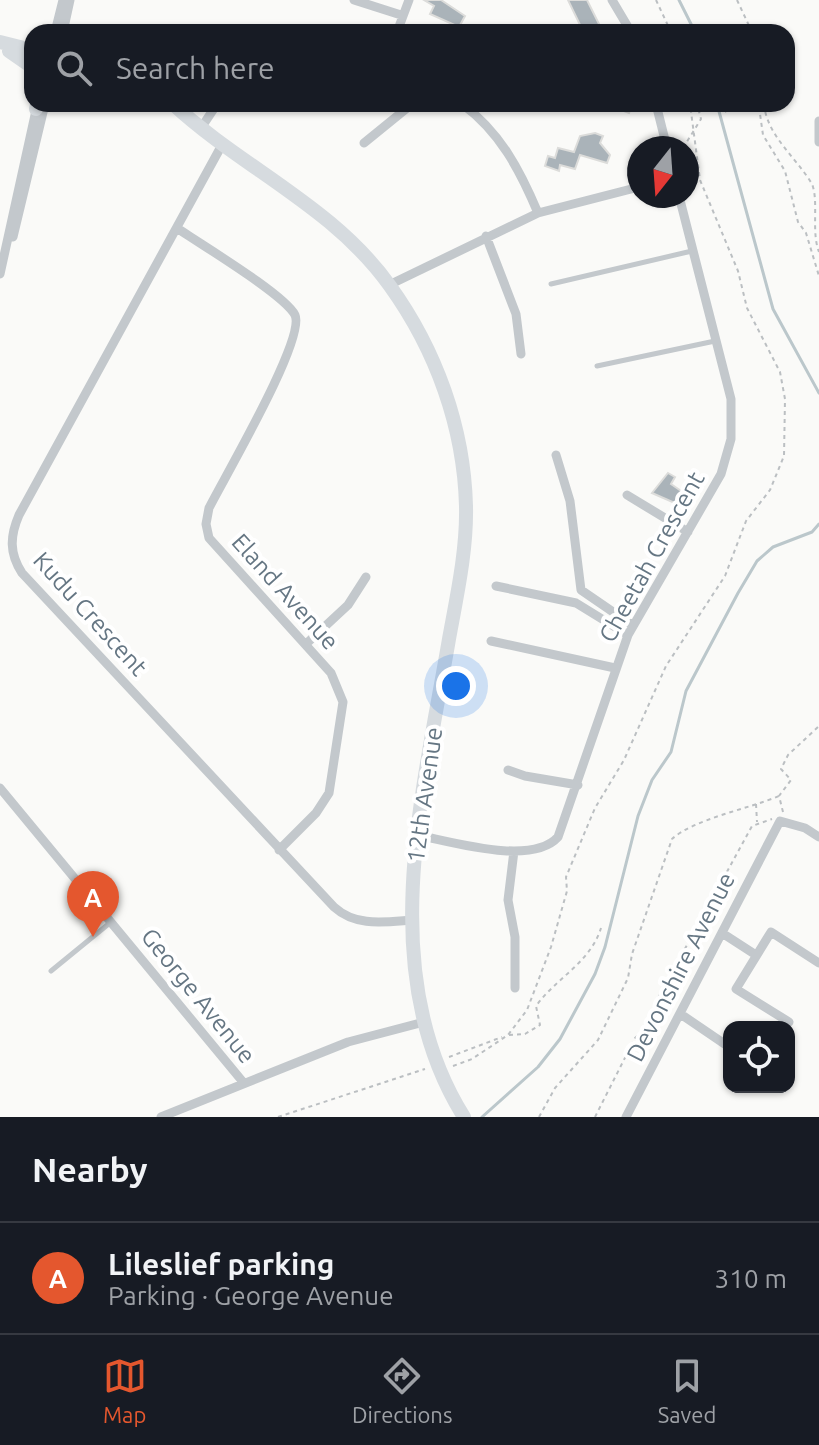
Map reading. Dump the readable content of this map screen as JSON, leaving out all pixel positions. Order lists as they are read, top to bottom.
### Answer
{
  "streets": {
    "street": [
      "Cheetah Crescent",
      "Eland Avenue",
      "Kudu Crescent",
      "12th Avenue",
      "Devonshire Avenue",
      "George Avenue"
    ]
  },
  "crossings": [
    ["Cheetah Crescent", "12th Avenue"],
    ["Eland Avenue", "Kudu Crescent"],
    ["Kudu Crescent", "12th Avenue"]
  ],
  "north": "bottom",
  "page": {
    "search": "Search here",
    "pins": "A",
    "heading": "Nearby",
    "list": [
      {
        "mark": "A",
        "name": "Lileslief parking",
        "note": "Parking · George Avenue",
        "value": "310 m"
      }
    ],
    "nav": ["Map", "Directions", "Saved"]
  }
}
